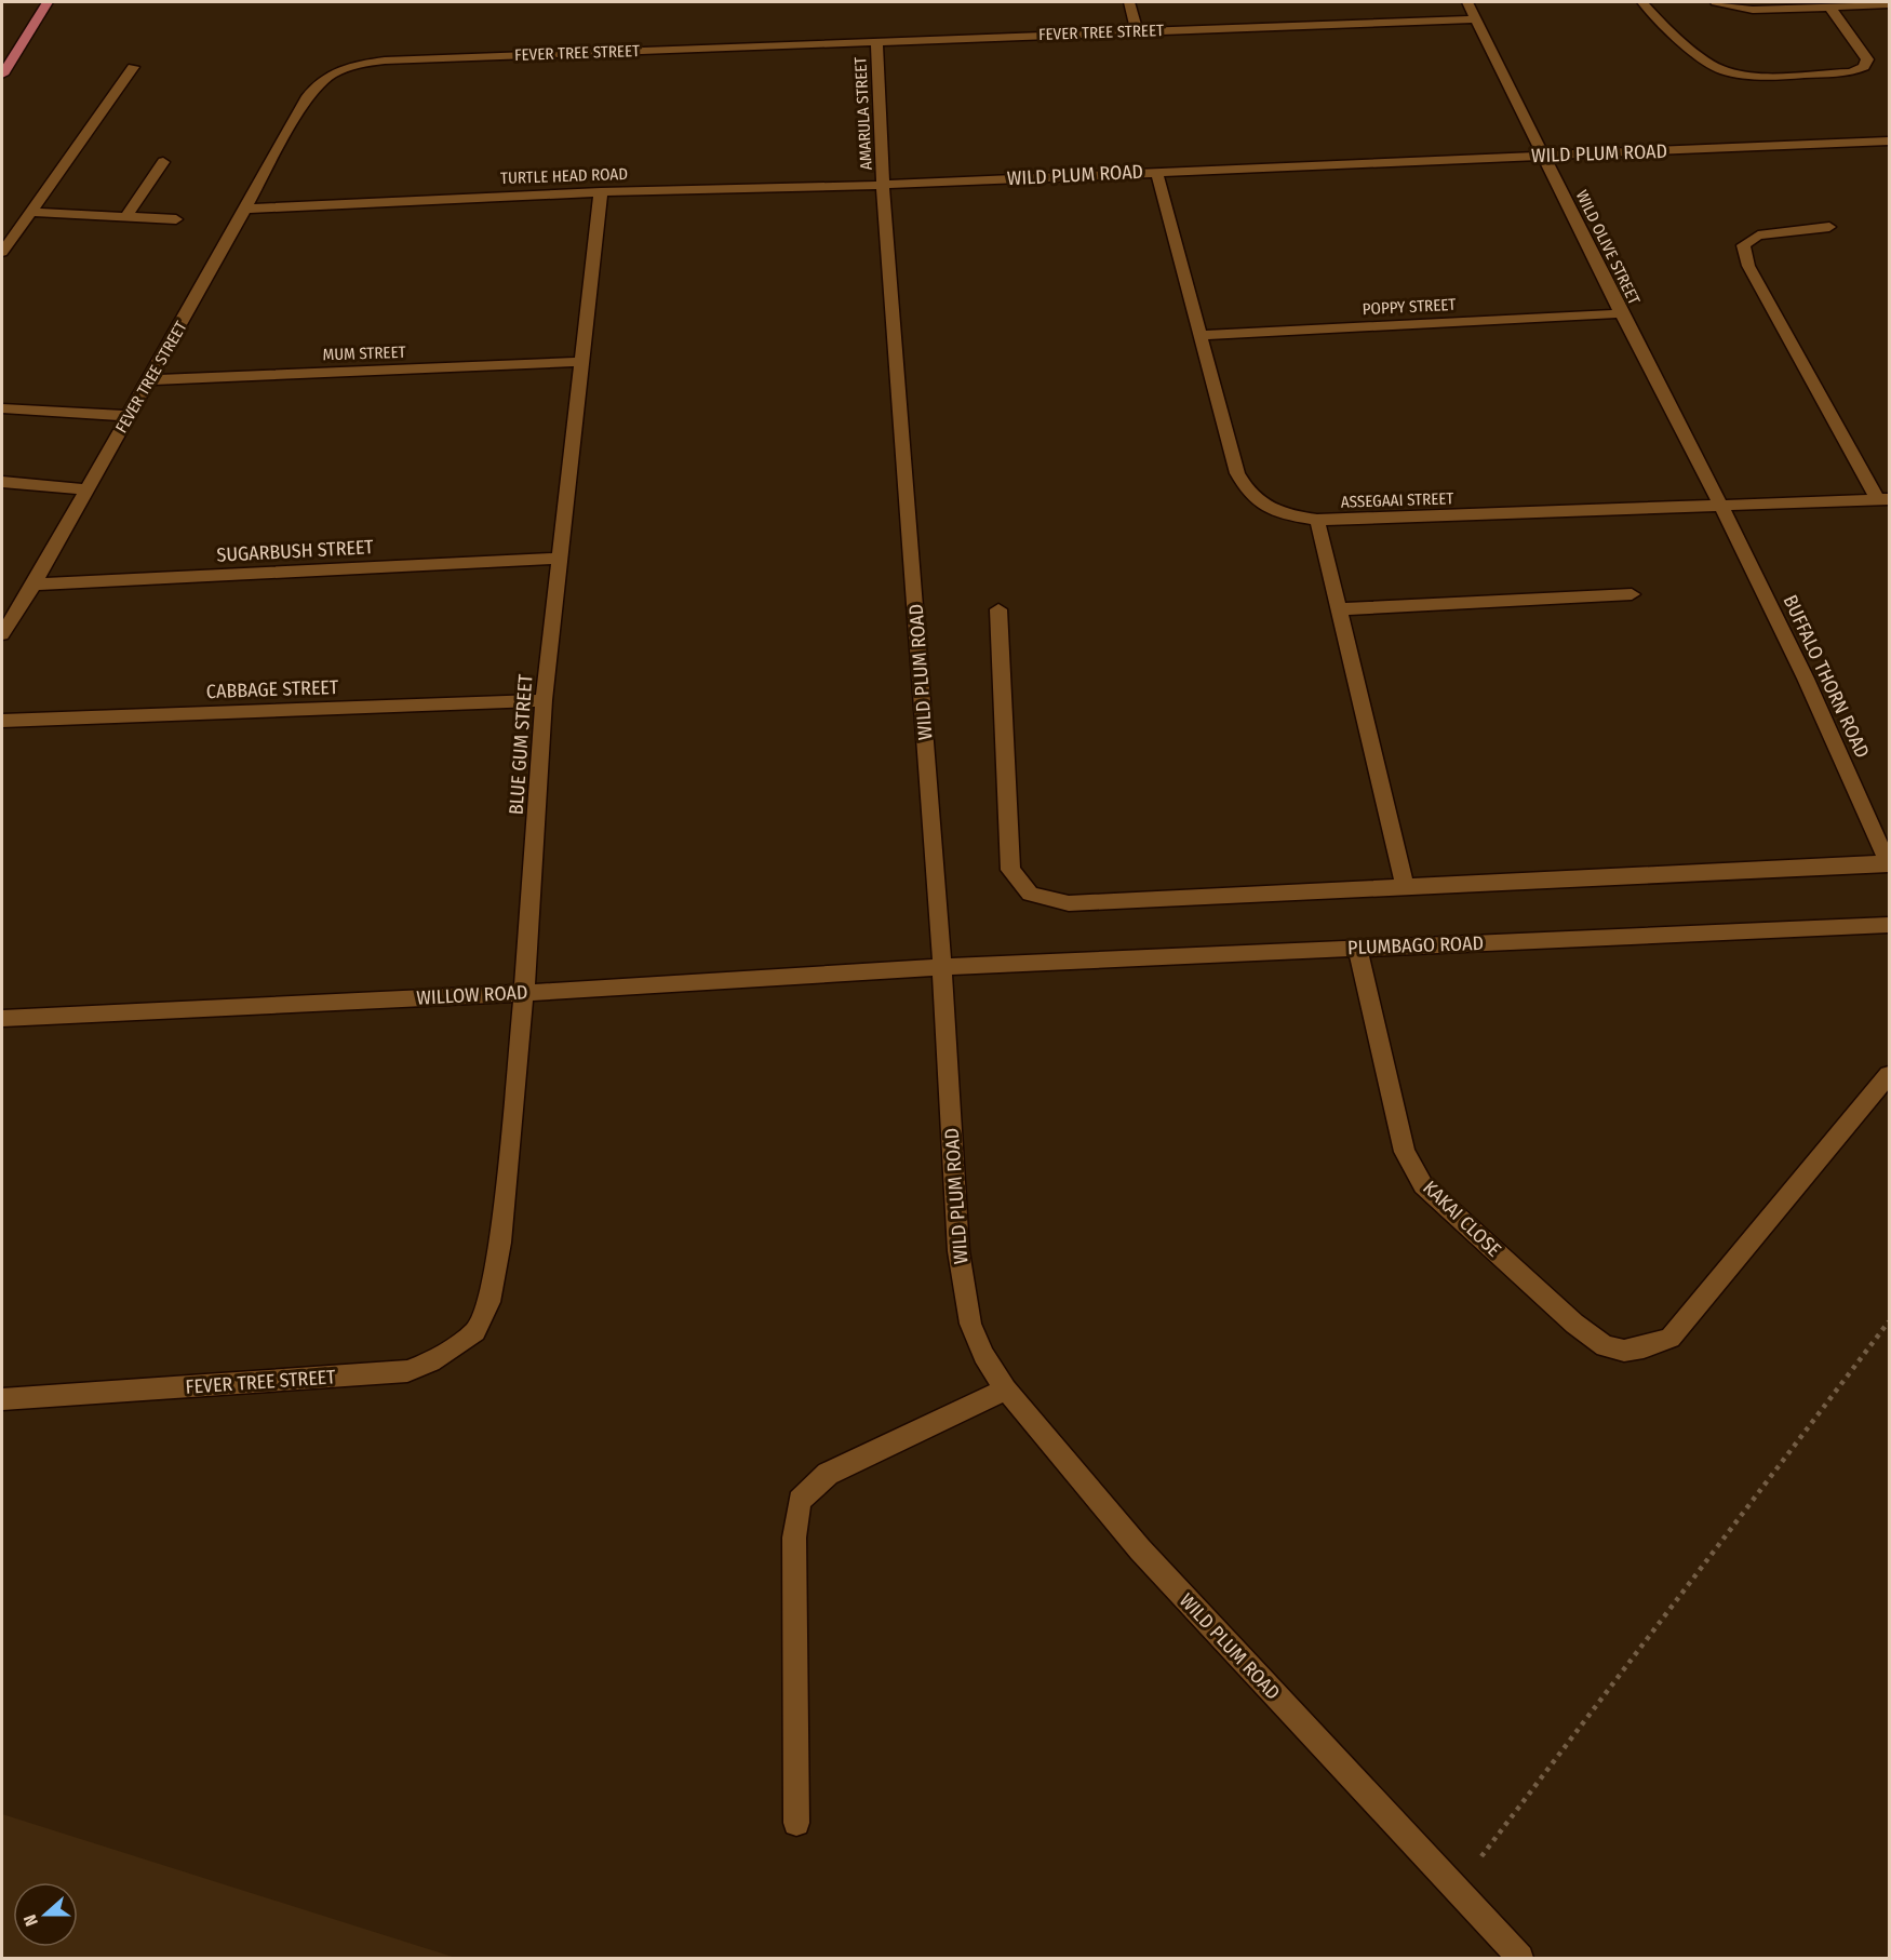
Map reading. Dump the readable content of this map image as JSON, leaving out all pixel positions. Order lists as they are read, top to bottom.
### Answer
{
  "streets": {
    "street": [
      "FEVER TREE STREET",
      "AMARULA STREET",
      "WILD PLUM ROAD",
      "TURTLE HEAD ROAD",
      "WILD OLIVE STREET",
      "POPPY STREET",
      "MUM STREET",
      "ASSEGAAI STREET",
      "SUGARBUSH STREET",
      "BUFFALO THORN ROAD",
      "CABBAGE STREET",
      "BLUE GUM STREET",
      "PLUMBAGO ROAD",
      "WILLOW ROAD",
      "KAKAI CLOSE"
    ]
  },
  "crossings": [
    ["FEVER TREE STREET", "AMARULA STREET"],
    ["FEVER TREE STREET", "TURTLE HEAD ROAD"],
    ["FEVER TREE STREET", "WILD OLIVE STREET"],
    ["FEVER TREE STREET", "MUM STREET"],
    ["FEVER TREE STREET", "SUGARBUSH STREET"],
    ["FEVER TREE STREET", "BLUE GUM STREET"],
    ["AMARULA STREET", "WILD PLUM ROAD"],
    ["AMARULA STREET", "TURTLE HEAD ROAD"],
    ["WILD PLUM ROAD", "TURTLE HEAD ROAD"],
    ["WILD PLUM ROAD", "WILD OLIVE STREET"],
    ["WILD PLUM ROAD", "ASSEGAAI STREET"],
    ["WILD PLUM ROAD", "PLUMBAGO ROAD"],
    ["WILD PLUM ROAD", "WILLOW ROAD"],
    ["TURTLE HEAD ROAD", "BLUE GUM STREET"],
    ["WILD OLIVE STREET", "POPPY STREET"],
    ["WILD OLIVE STREET", "ASSEGAAI STREET"],
    ["WILD OLIVE STREET", "BUFFALO THORN ROAD"],
    ["POPPY STREET", "ASSEGAAI STREET"],
    ["MUM STREET", "BLUE GUM STREET"],
    ["ASSEGAAI STREET", "BUFFALO THORN ROAD"],
    ["SUGARBUSH STREET", "BLUE GUM STREET"],
    ["CABBAGE STREET", "BLUE GUM STREET"],
    ["BLUE GUM STREET", "WILLOW ROAD"],
    ["PLUMBAGO ROAD", "WILLOW ROAD"],
    ["PLUMBAGO ROAD", "KAKAI CLOSE"]
  ],
  "north": "left"
}
